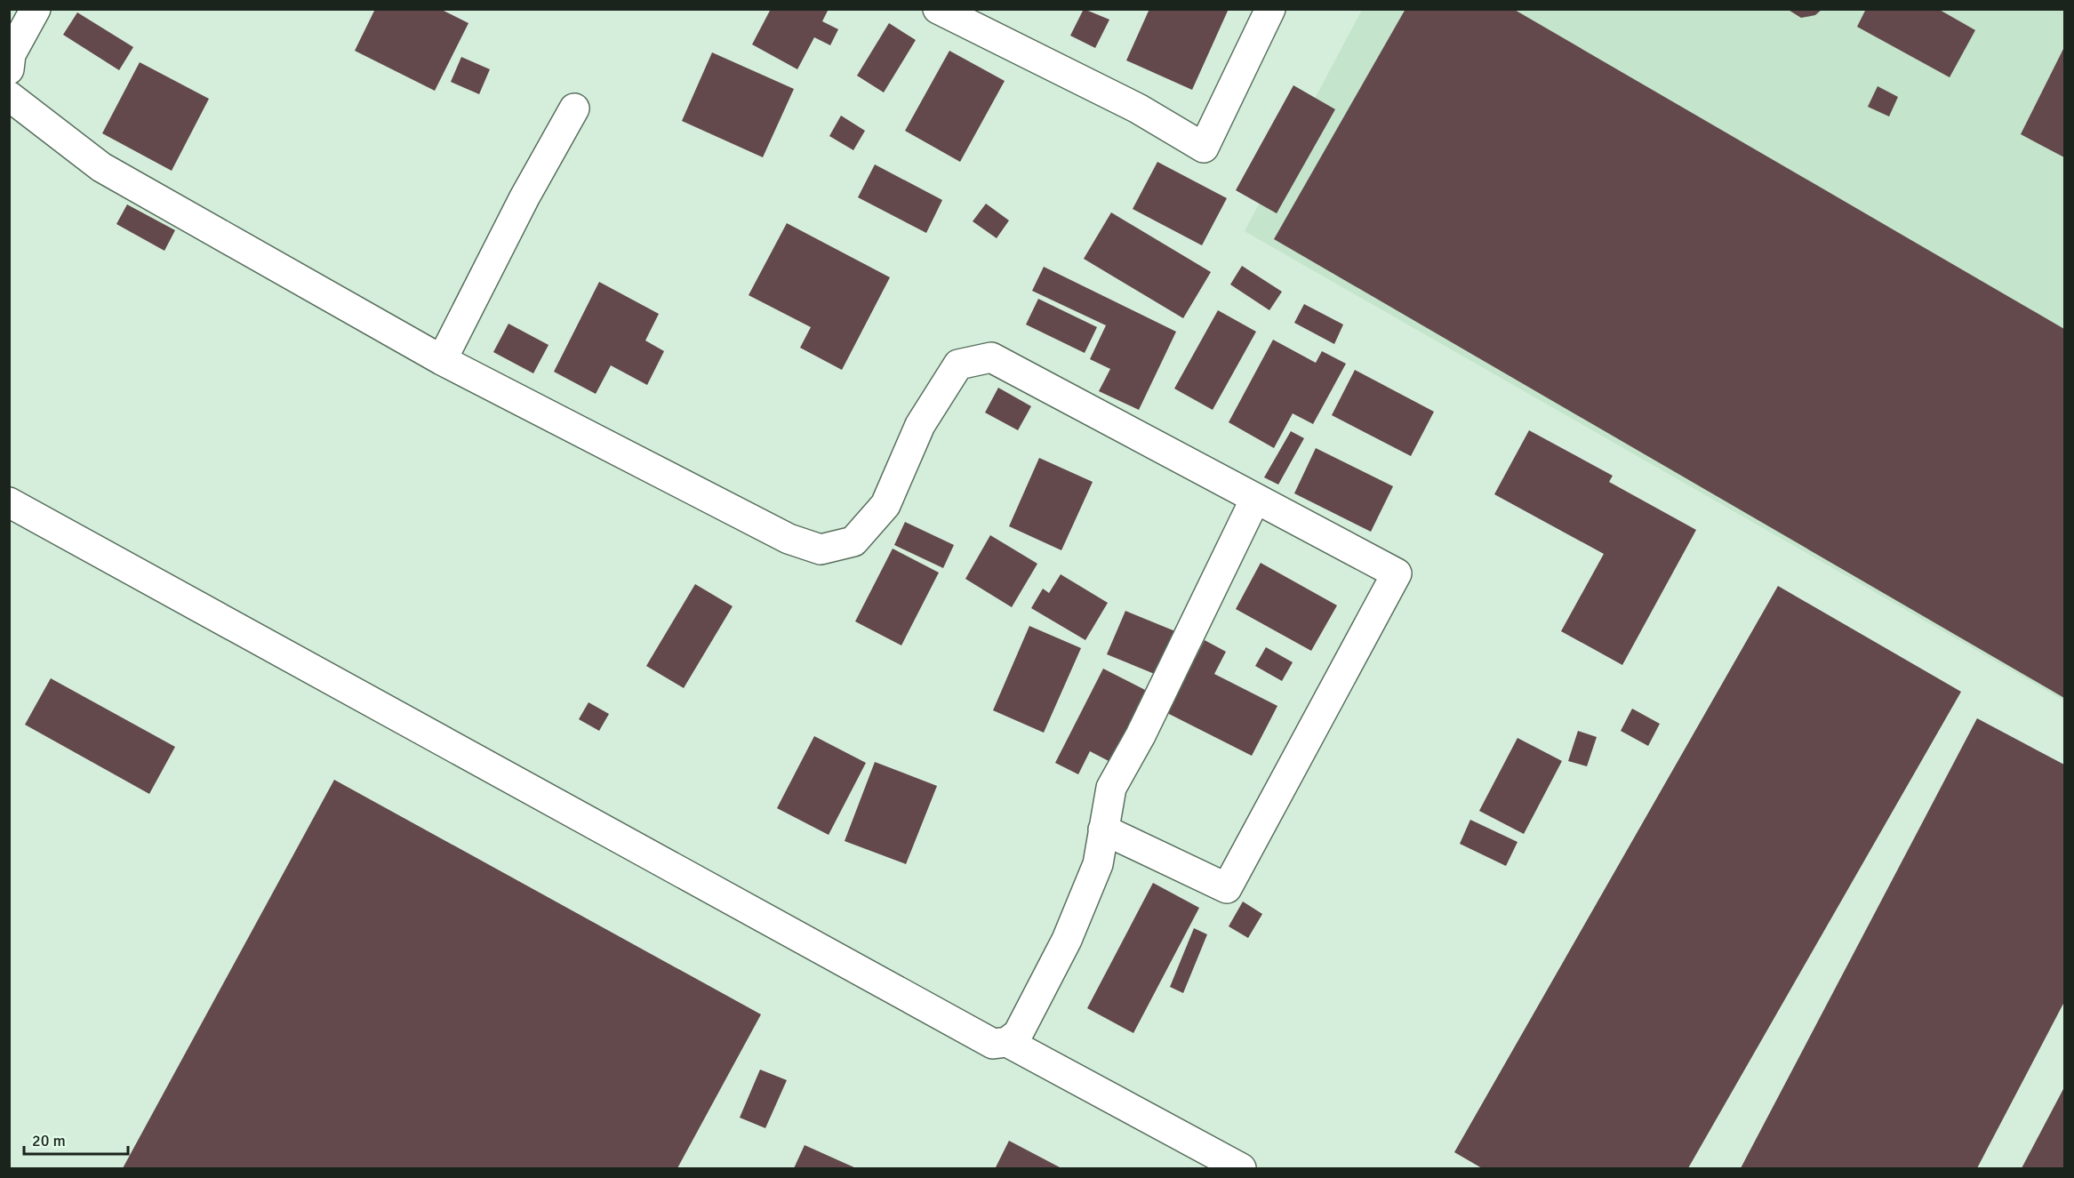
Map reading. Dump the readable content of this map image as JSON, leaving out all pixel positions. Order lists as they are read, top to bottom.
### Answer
{
  "scale_bar": "20 m"
}
